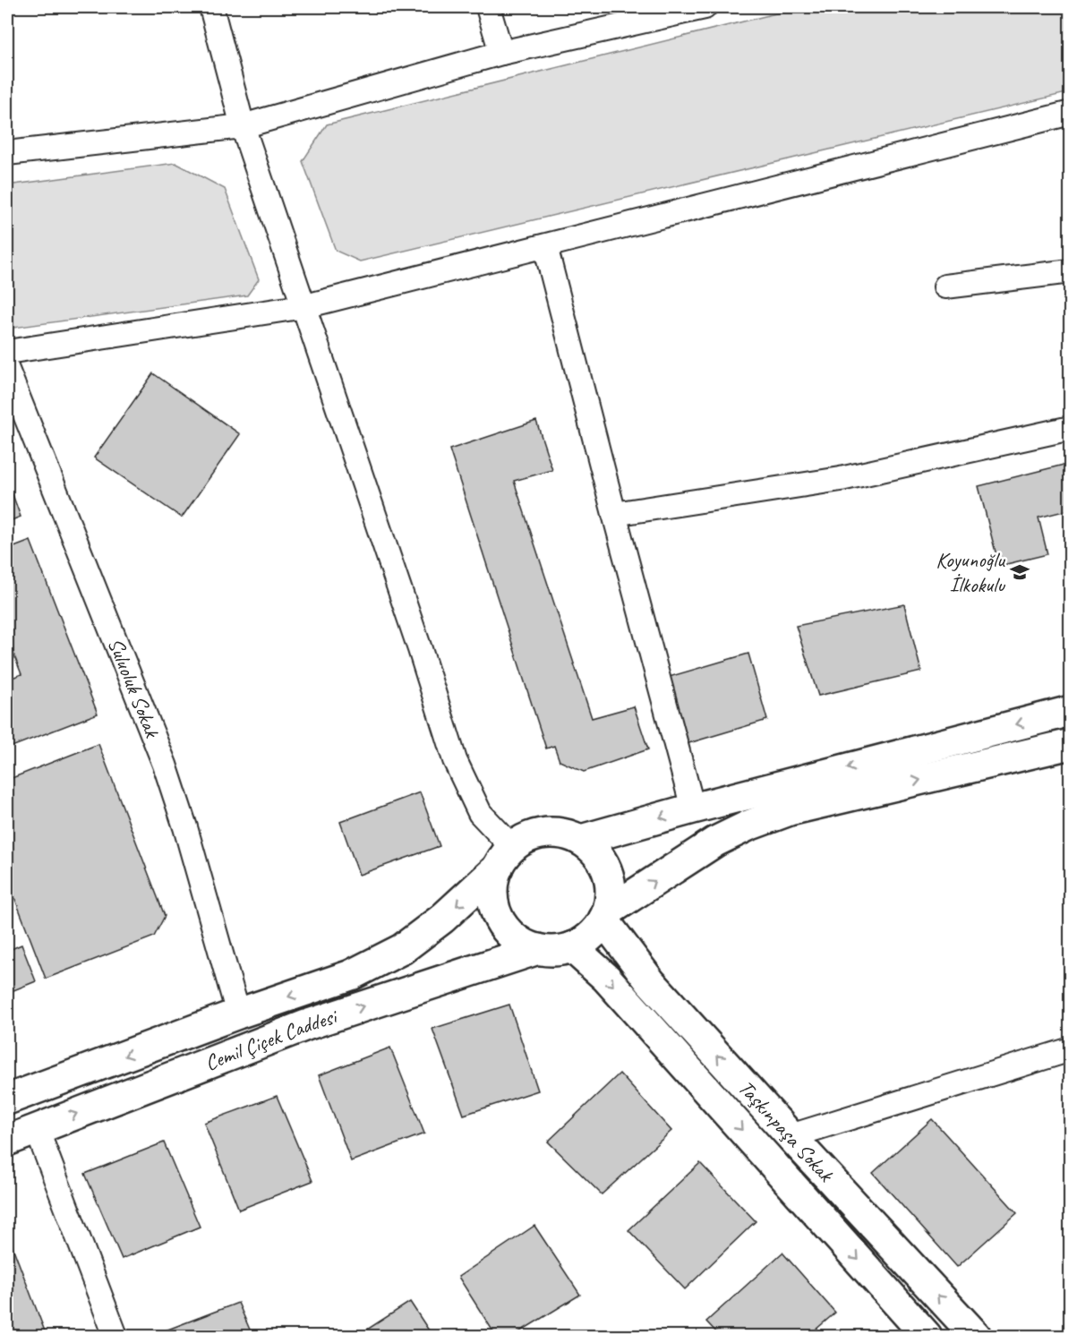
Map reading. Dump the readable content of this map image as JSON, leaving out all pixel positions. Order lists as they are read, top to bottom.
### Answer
{
  "streets": {
    "street": ["Suluoluk Sokak", "Cemil Çiçek Caddesi", "Taşkınpaşa Sokak"]
  },
  "crossings": [
    ["Suluoluk Sokak", "Cemil Çiçek Caddesi"],
    ["Cemil Çiçek Caddesi", "Taşkınpaşa Sokak"]
  ],
  "places": {
    "school or university": ["Koyunoğlu İlkokulu"]
  }
}
